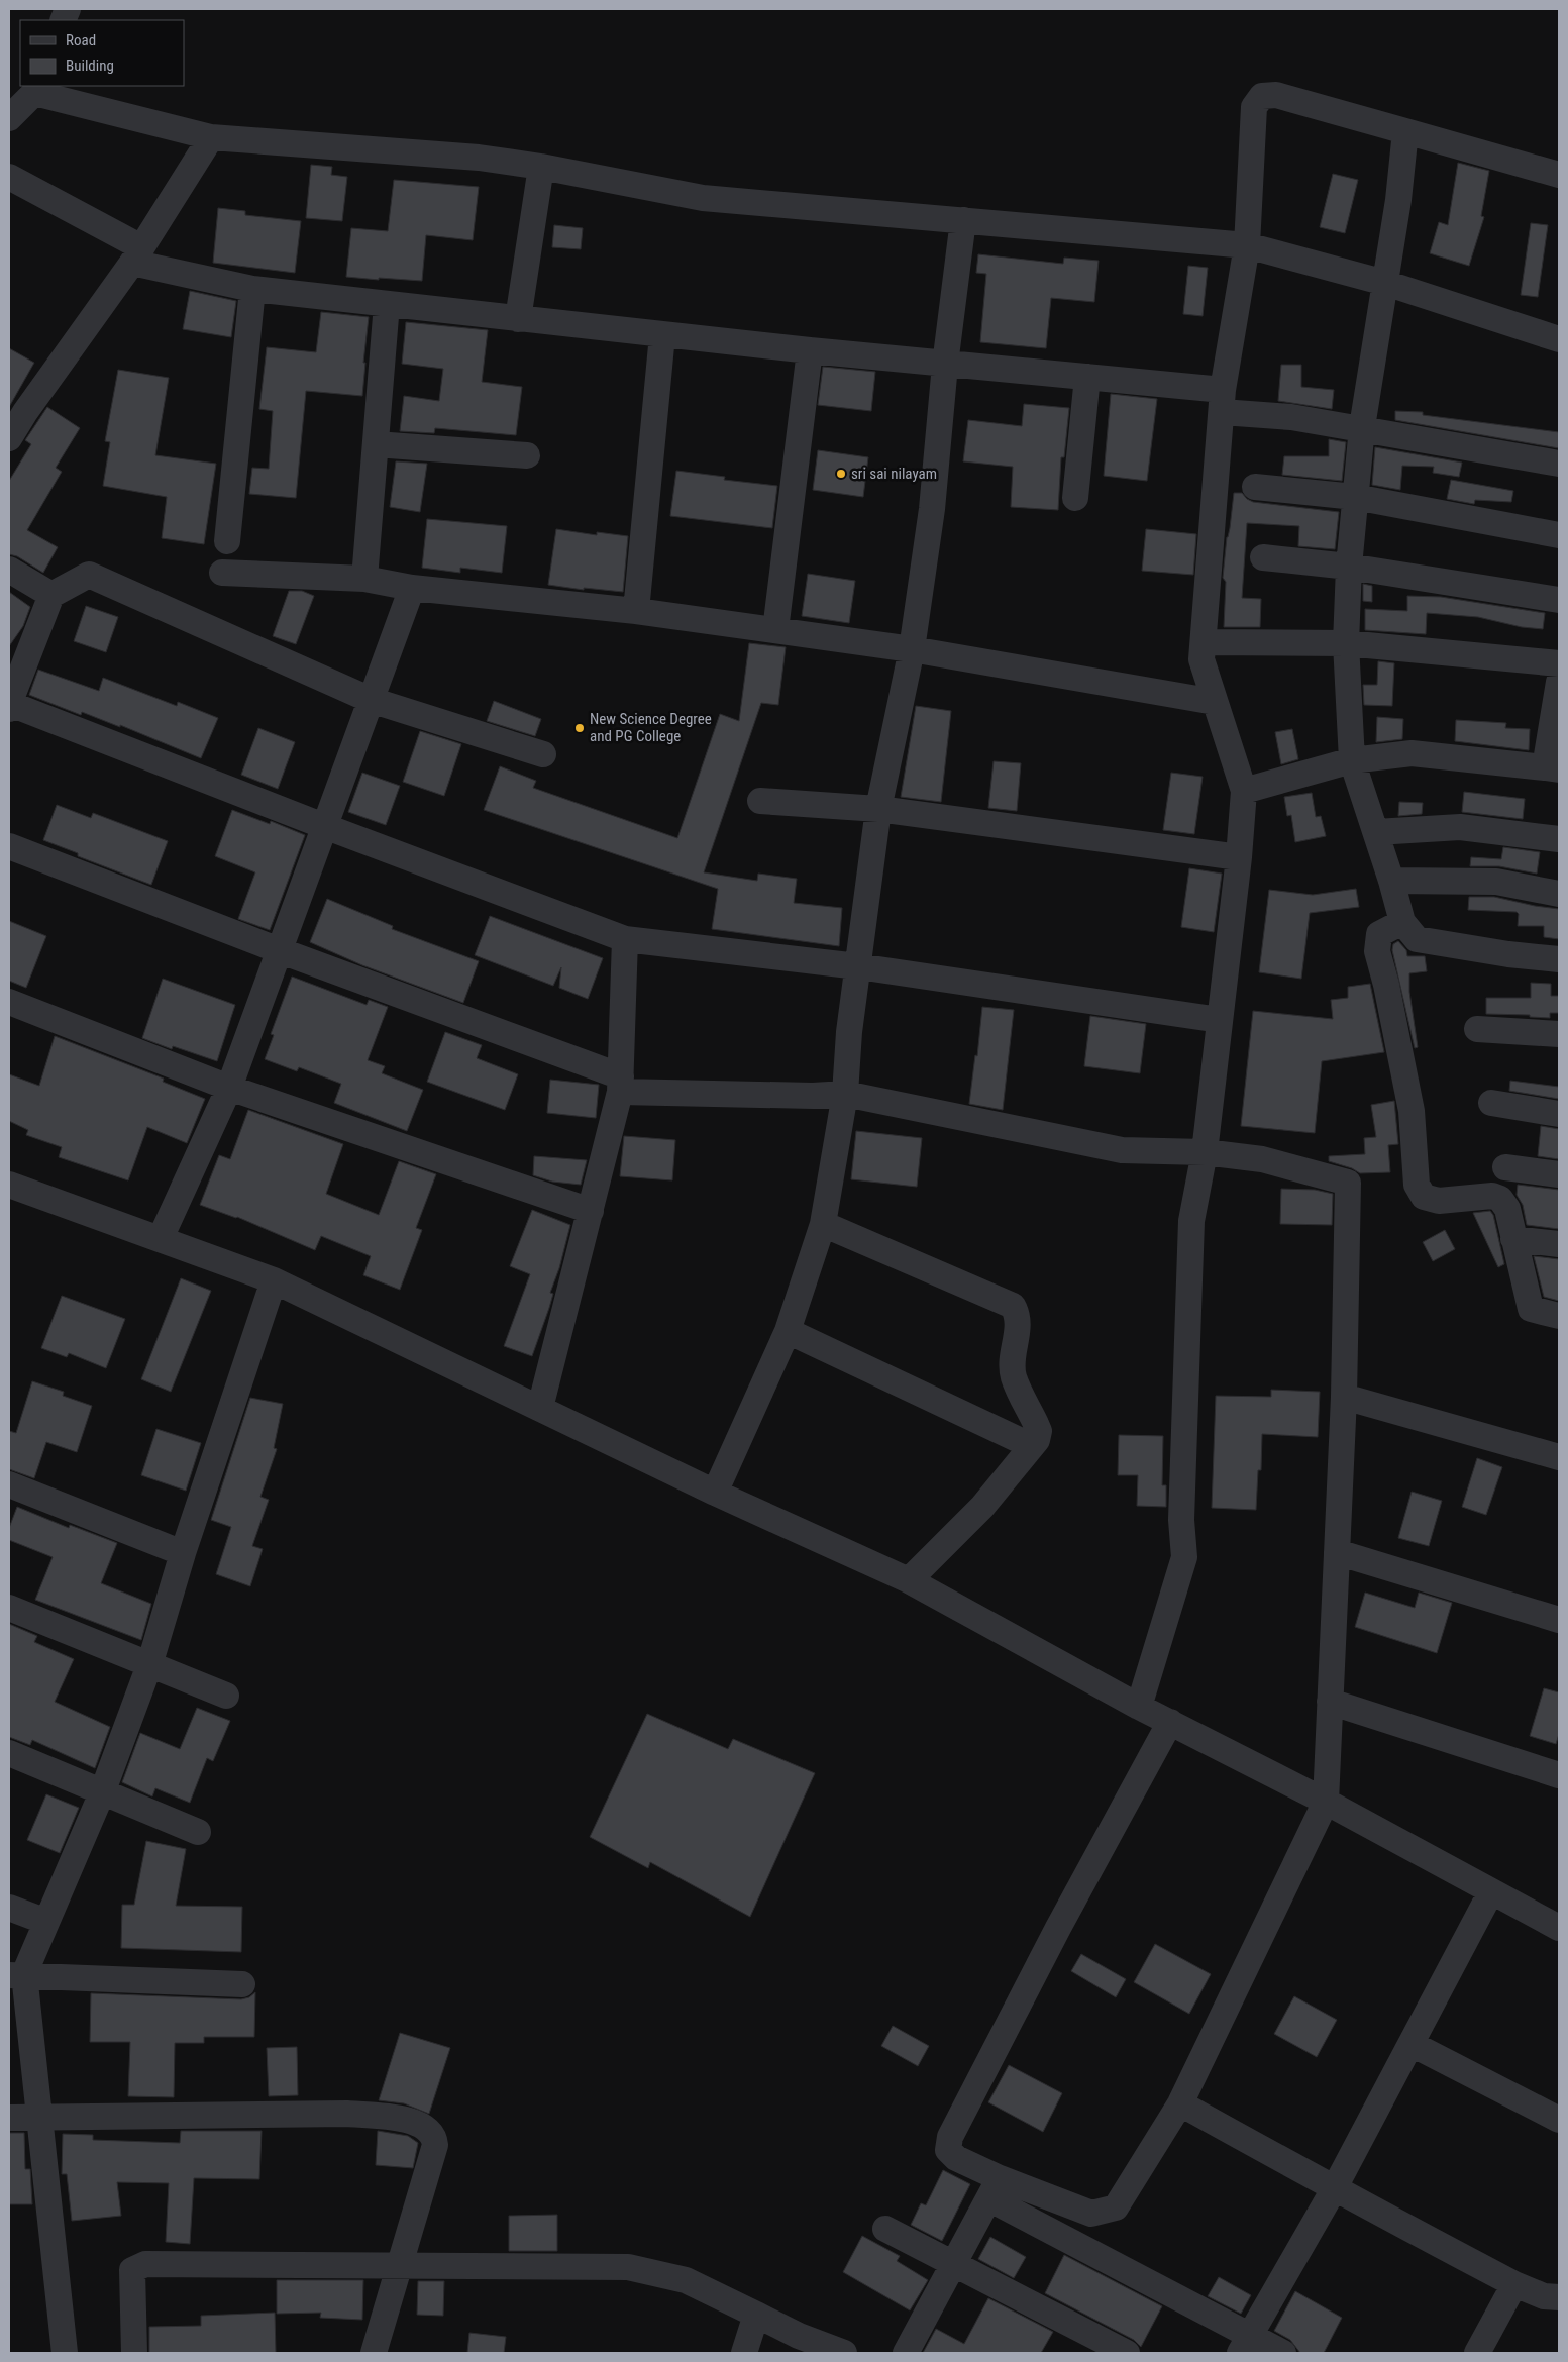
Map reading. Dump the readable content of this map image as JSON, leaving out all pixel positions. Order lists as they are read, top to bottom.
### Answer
{
  "places": ["sri sai nilayam", "New Science Degree and PG College"],
  "legend": ["Road", "Building"]
}
